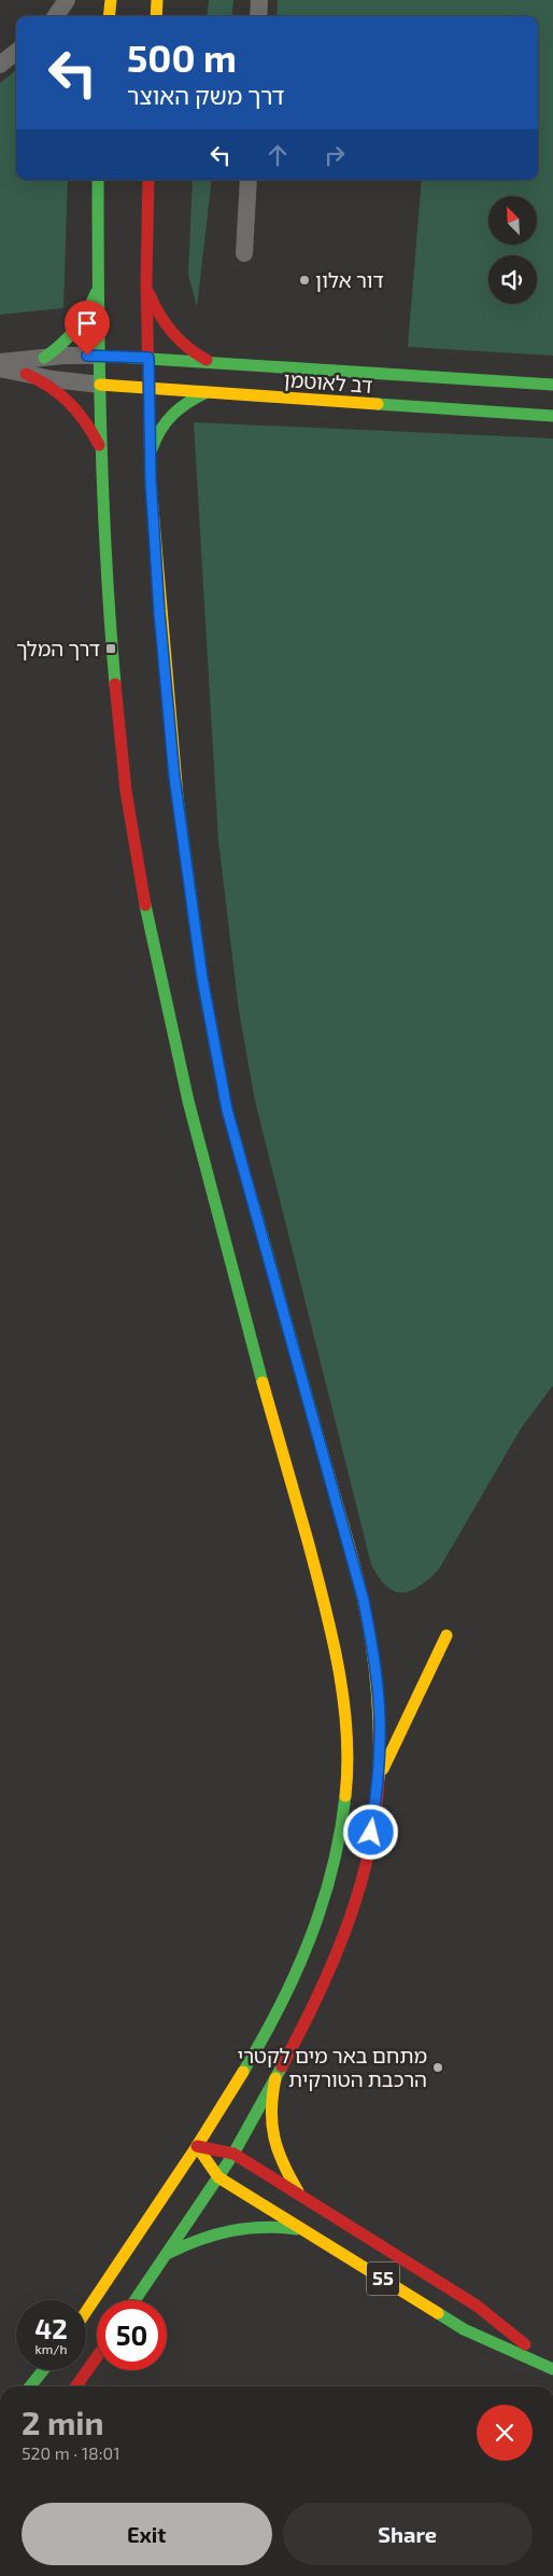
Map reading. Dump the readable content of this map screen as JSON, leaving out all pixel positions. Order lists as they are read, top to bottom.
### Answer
{
  "streets": {
    "main road": ["דב לאוטמן", "55"]
  },
  "places": {
    "other": ["דור אלון", "מתחם באר מים לקטרי הרכבת הטורקית"],
    "transit": ["דרך המלך"]
  },
  "north": "top left",
  "page": {
    "turn": ["500 m", "דרך משק האוצר"],
    "speed": "42 km/h",
    "limit": "50",
    "heading": ["2 min", "520 m · 18:01"],
    "buttons": ["Exit", "Share"]
  }
}
